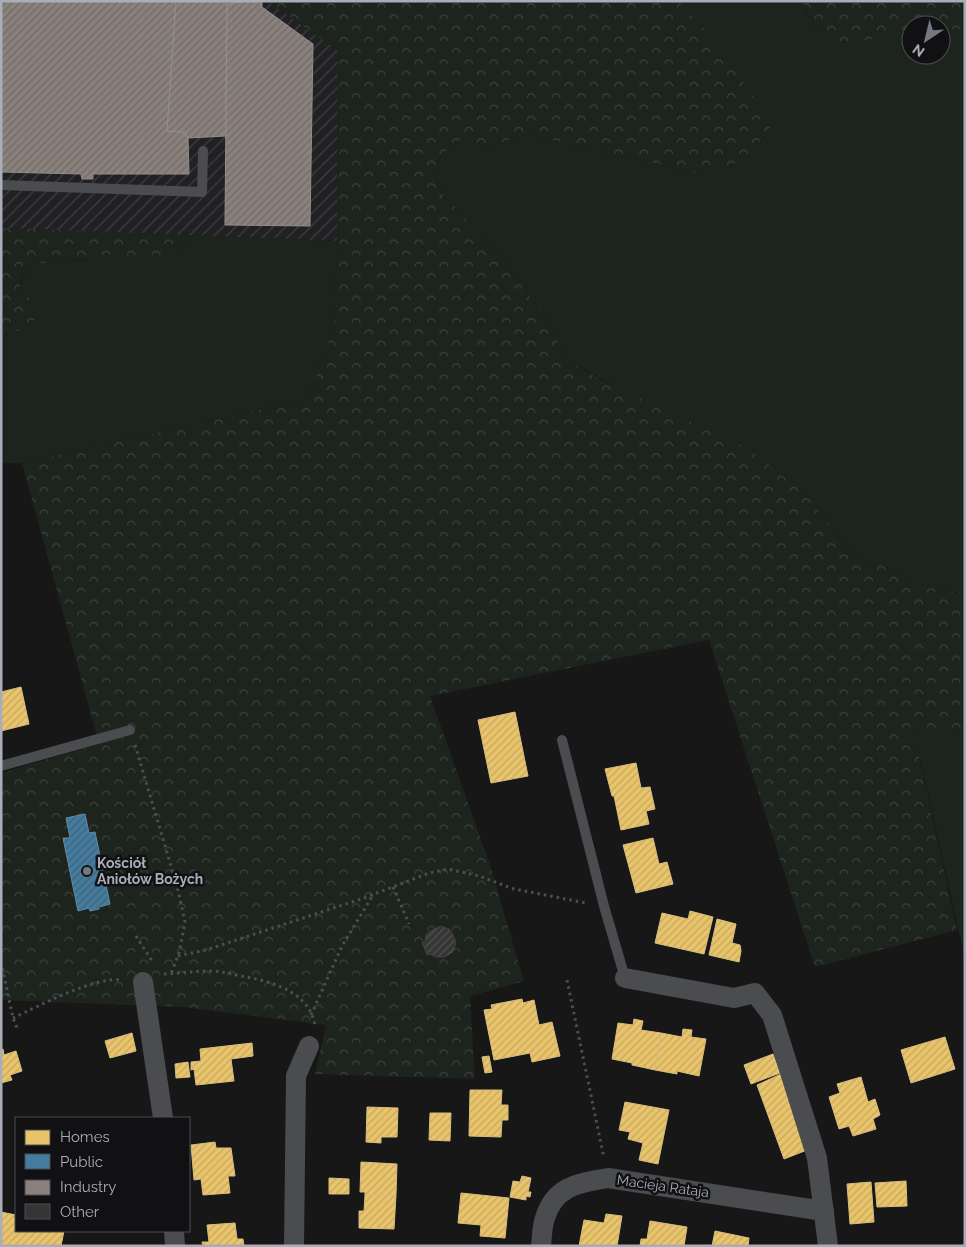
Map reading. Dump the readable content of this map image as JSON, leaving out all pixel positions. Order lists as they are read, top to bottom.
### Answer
{
  "streets": {
    "street": ["Macieja Rataja"]
  },
  "places": ["Kościół Aniołów Bożych"],
  "legend": [
    "Homes",
    "Public",
    "Industry",
    "Other"
  ],
  "north": "bottom left"
}
